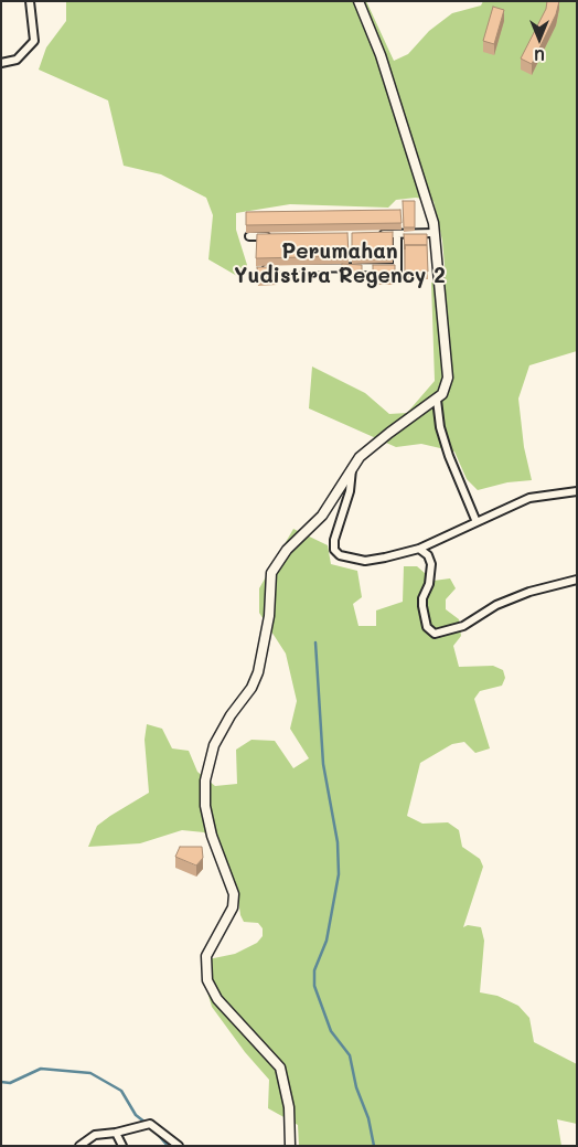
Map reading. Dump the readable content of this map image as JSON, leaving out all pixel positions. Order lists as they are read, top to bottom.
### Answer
{
  "districts": ["Perumahan Yudistira Regency 2"],
  "north": "bottom"
}
